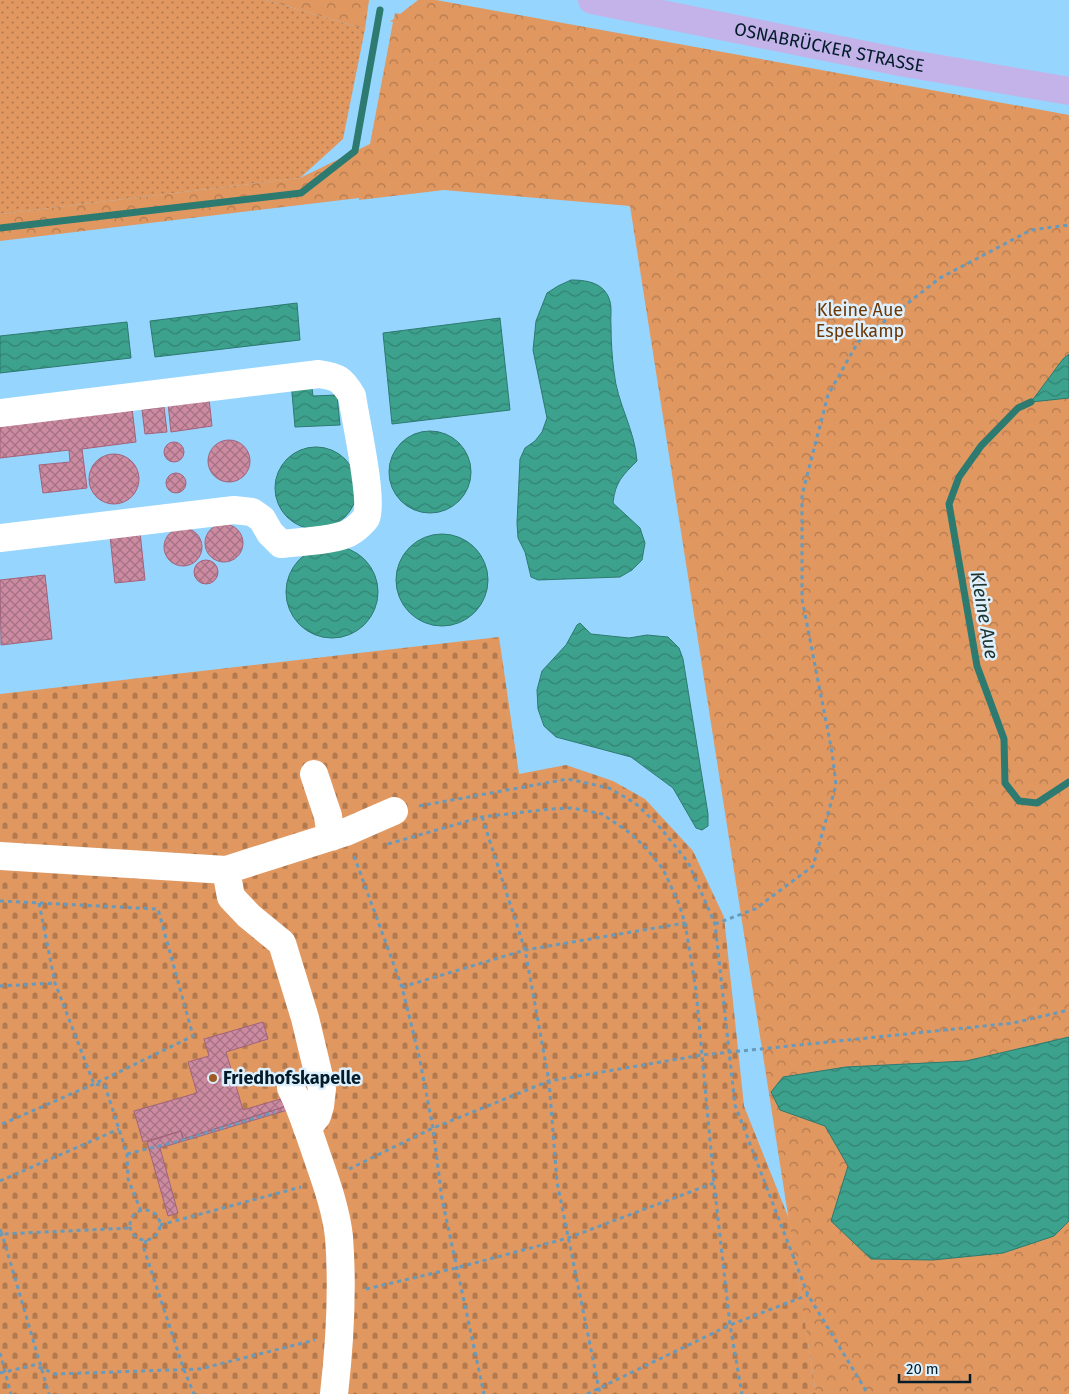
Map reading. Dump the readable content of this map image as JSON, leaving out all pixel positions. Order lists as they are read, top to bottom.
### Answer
{
  "streets": {
    "main road": ["OSNABRÜCKER STRASSE"]
  },
  "water": ["Kleine Aue"],
  "parks": ["Kleine Aue Espelkamp"],
  "places": ["Friedhofskapelle"],
  "scale_bar": "20 m"
}
